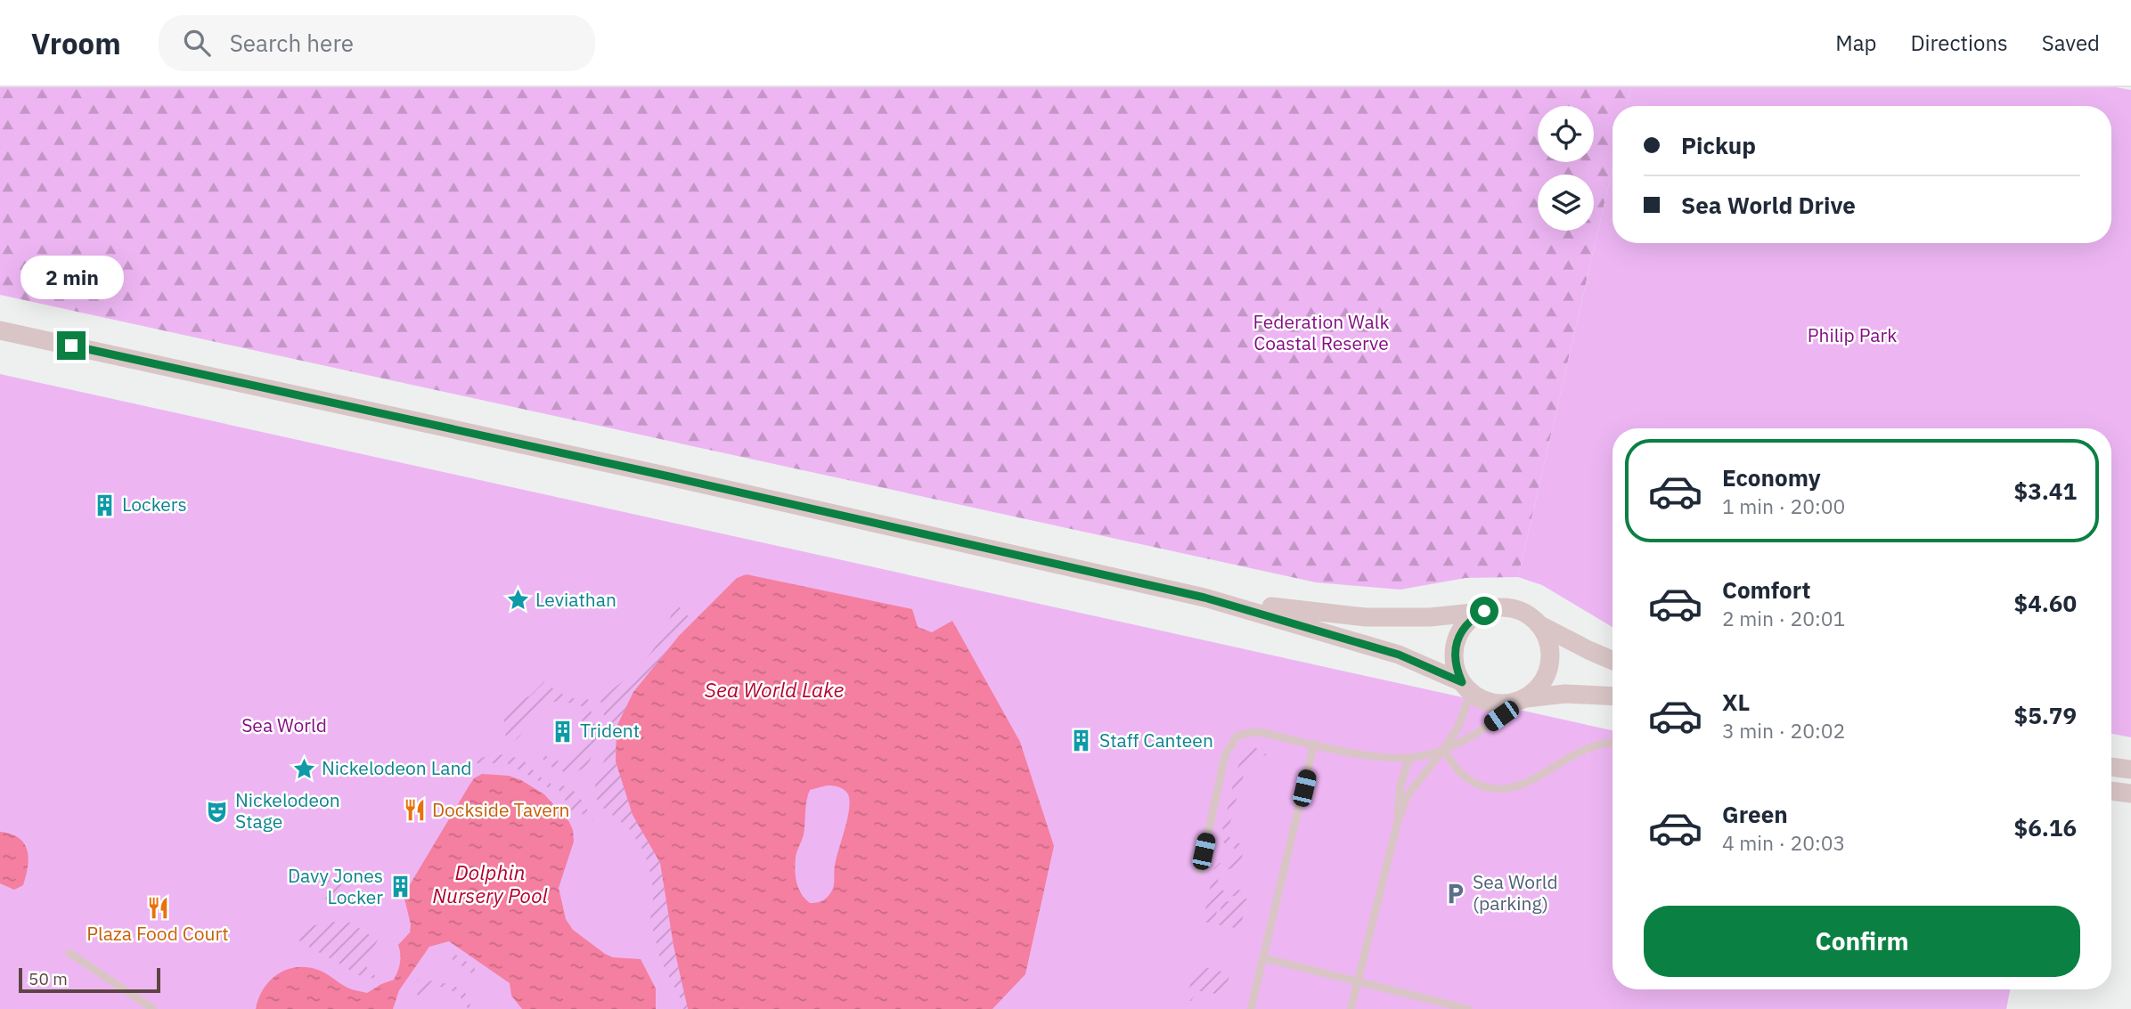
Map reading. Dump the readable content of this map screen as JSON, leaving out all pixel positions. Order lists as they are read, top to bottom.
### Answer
{
  "water": ["Sea World Lake", "Dolphin Nursery Pool"],
  "parks": ["Federation Walk Coastal Reserve", "Philip Park", "Sea World"],
  "places": {
    "building": [
      "Lockers",
      "Trident",
      "Staff Canteen",
      "Davy Jones Locker"
    ],
    "place": ["Leviathan", "Nickelodeon Land"],
    "restaurant": ["Dockside Tavern", "Plaza Food Court"],
    "theatre": ["Nickelodeon Stage"],
    "parking": ["Sea World (parking)"]
  },
  "scale_bar": "50 m",
  "page": {
    "header": "Vroom",
    "search": "Search here",
    "nav": ["Map", "Directions", "Saved"],
    "banner": ["Pickup", "Sea World Drive"],
    "bubble": "2 min",
    "list": [
      {
        "name": "Economy",
        "note": "1 min · 20:00",
        "value": "$3.41"
      },
      {
        "name": "Comfort",
        "note": "2 min · 20:01",
        "value": "$4.60"
      },
      {
        "name": "XL",
        "note": "3 min · 20:02",
        "value": "$5.79"
      },
      {
        "name": "Green",
        "note": "4 min · 20:03",
        "value": "$6.16"
      }
    ],
    "buttons": "Confirm",
    "scale": "50 m"
  }
}
